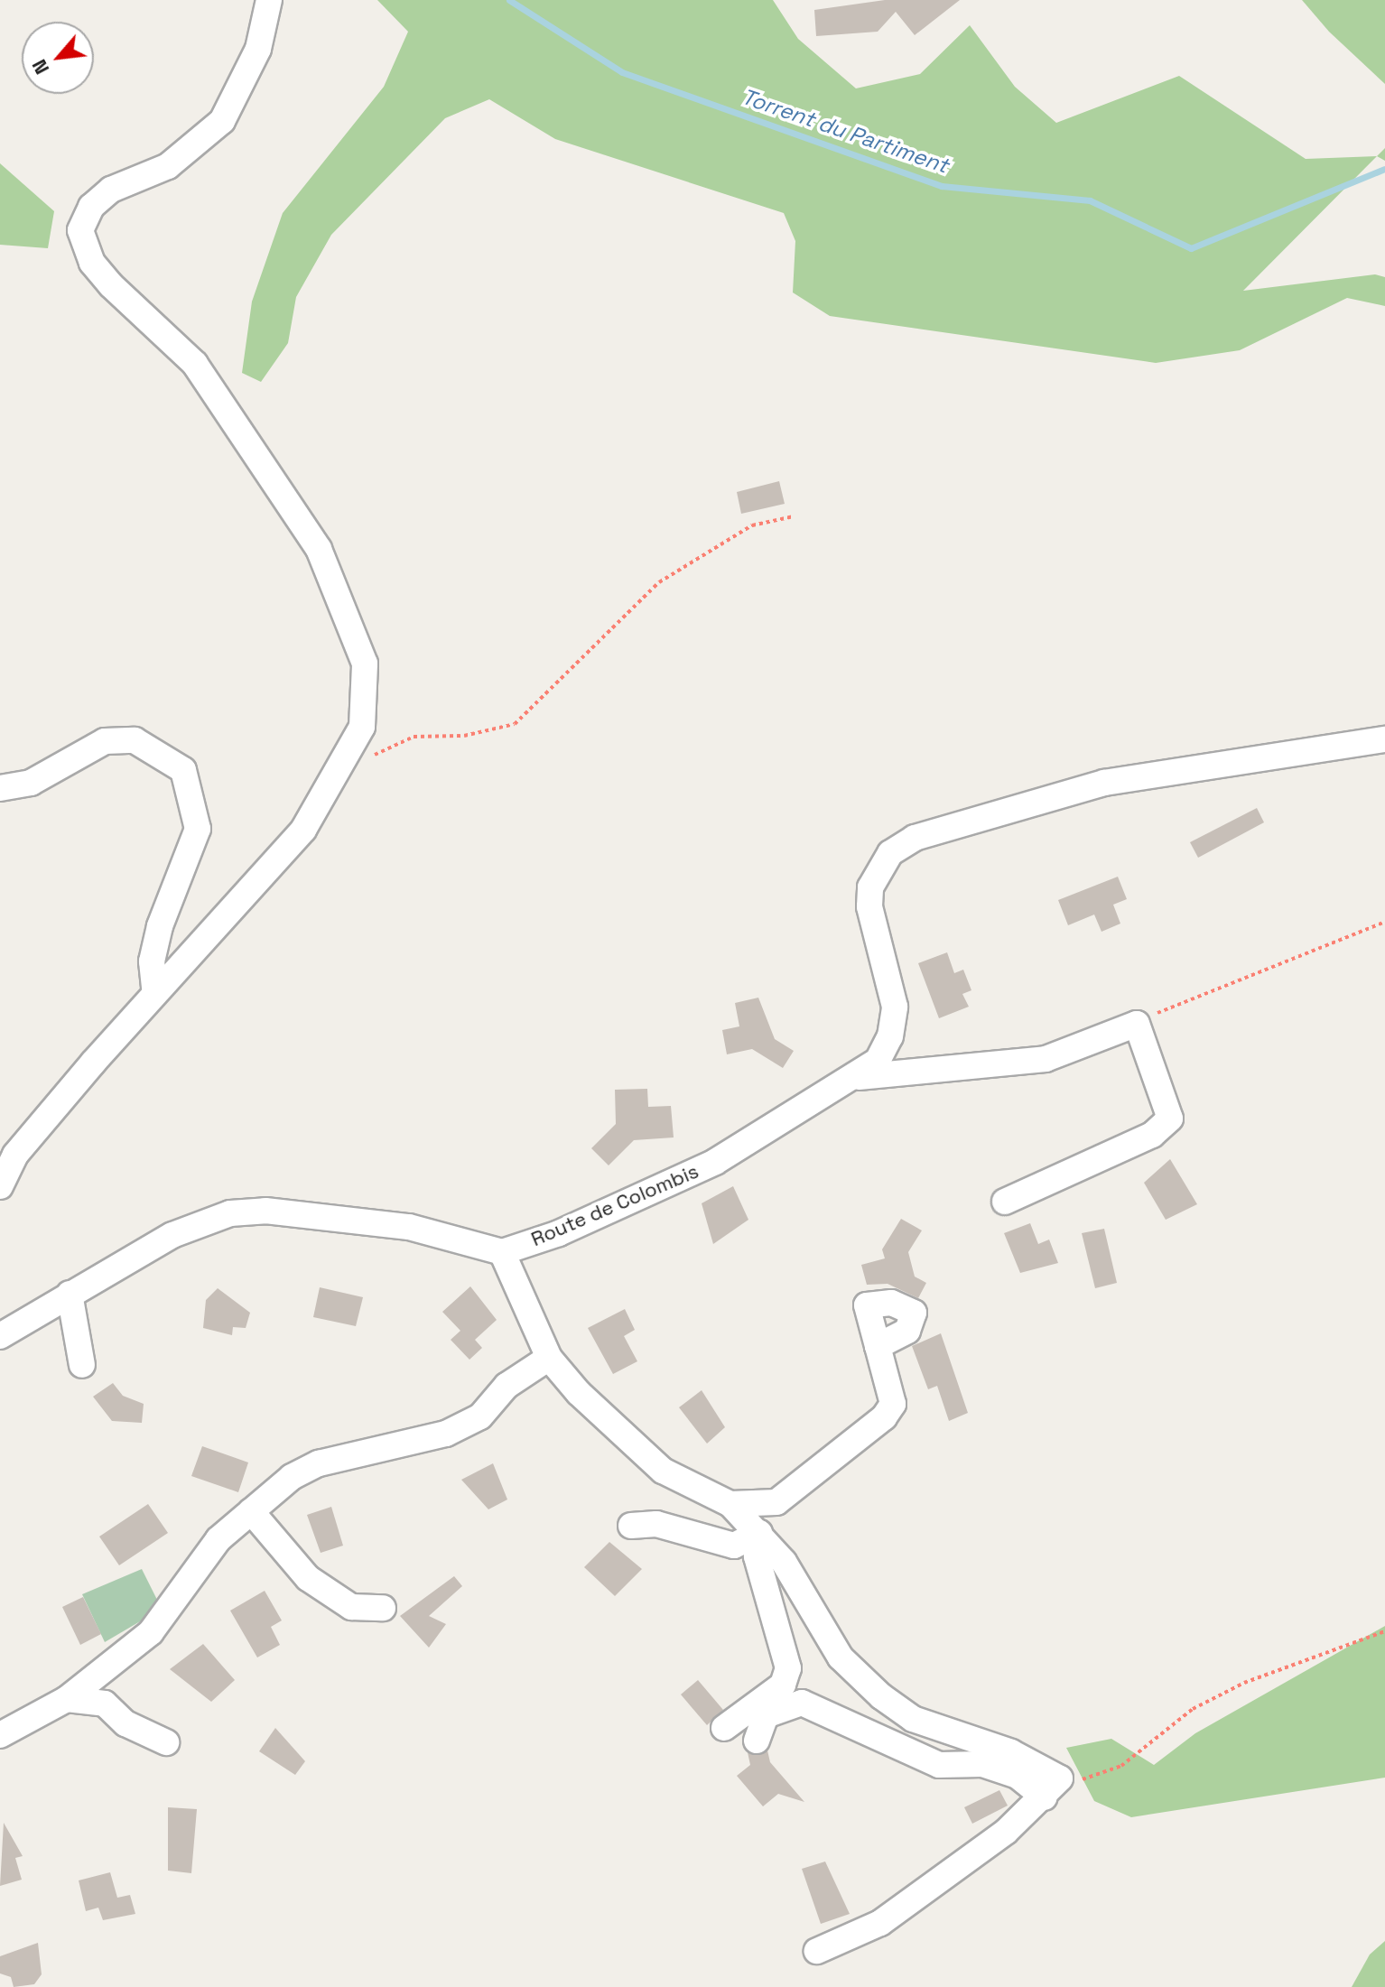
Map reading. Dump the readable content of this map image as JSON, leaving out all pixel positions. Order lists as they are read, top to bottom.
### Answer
{
  "streets": {
    "street": ["Route de Colombis"]
  },
  "water": ["Torrent du Partiment"],
  "north": "bottom left"
}
